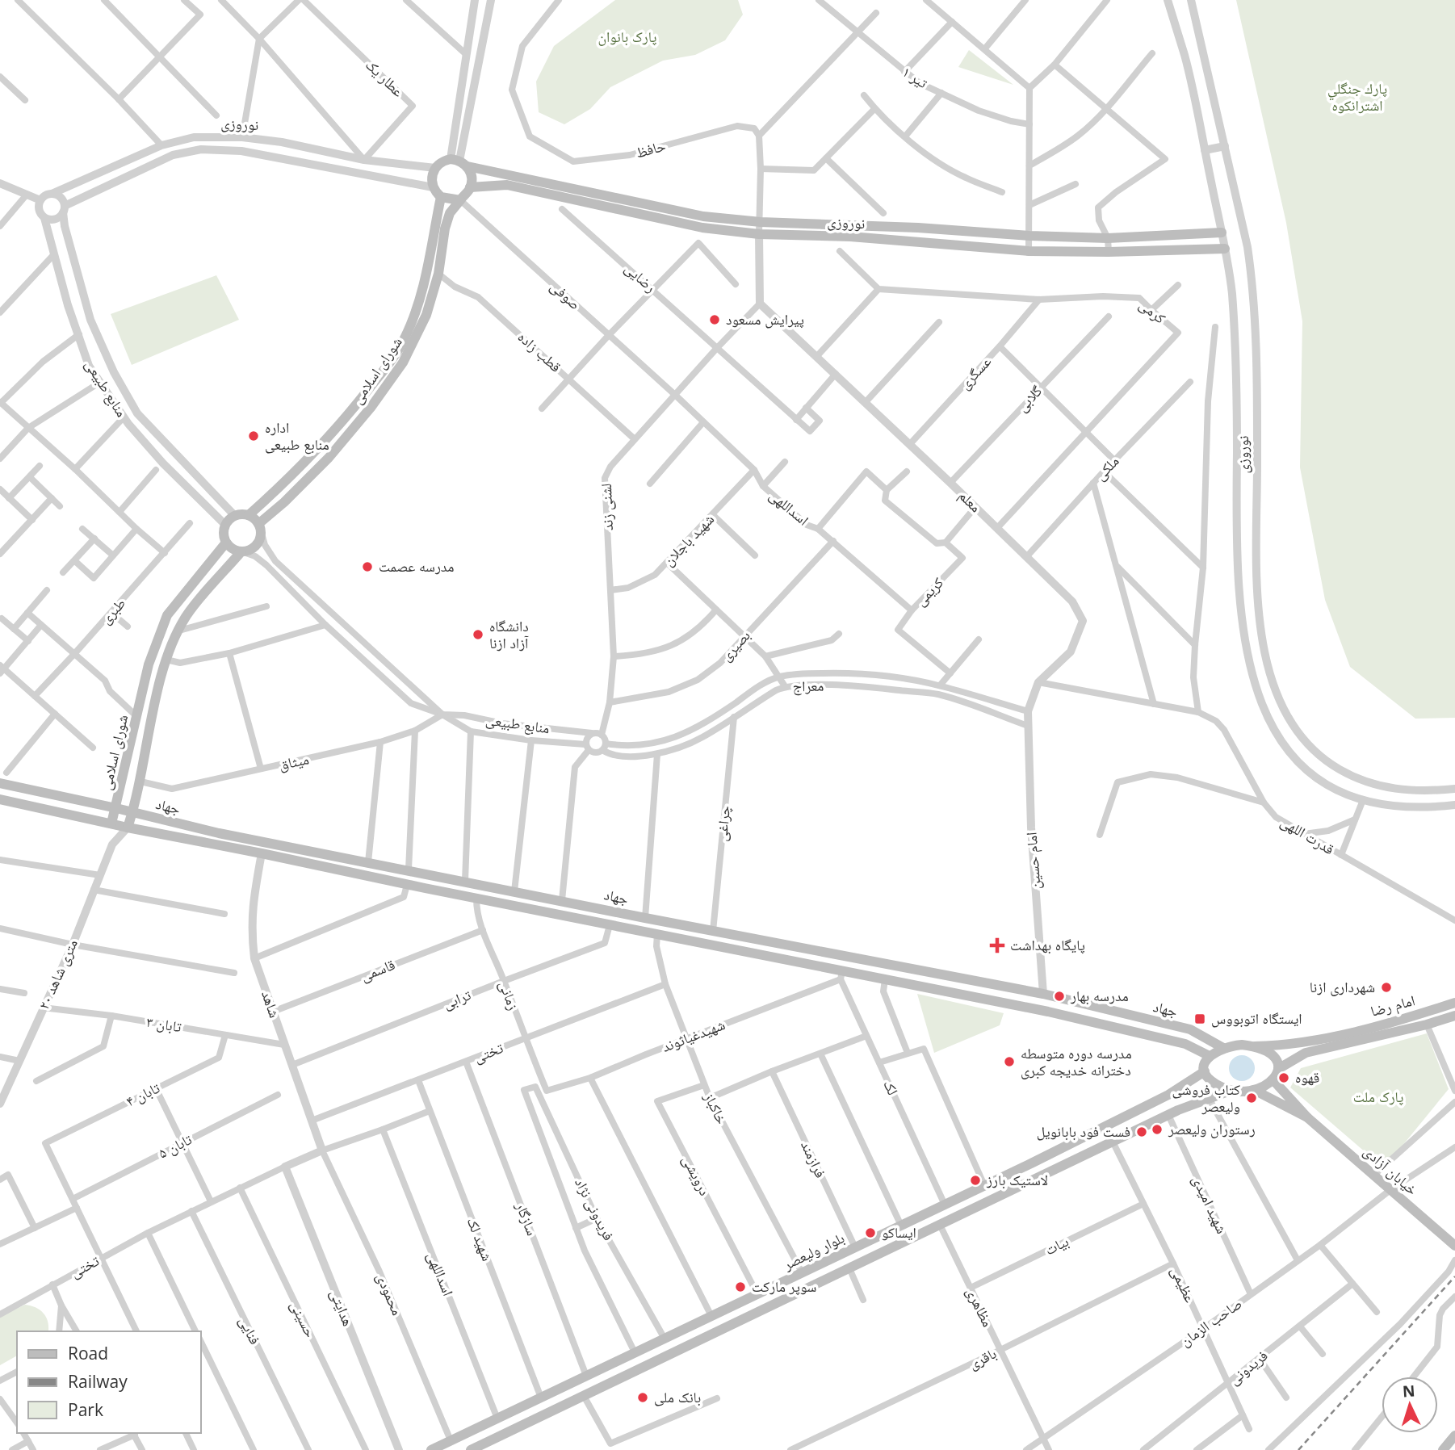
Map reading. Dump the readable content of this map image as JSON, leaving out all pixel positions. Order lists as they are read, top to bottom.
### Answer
{
  "streets": {
    "main road": [
      "نوروزی",
      "شورای اسلامی",
      "جهاد",
      "امام رضا",
      "خیابان آزادی",
      "بلوار ولیعصر"
    ],
    "street": [
      "تیر ۱",
      "عطار یک",
      "حافظ",
      "رضایی",
      "صوفی",
      "کرمی",
      "قطب زاده",
      "عسگری",
      "منابع طبیعی",
      "گلابی",
      "ملکی",
      "معلم",
      "لشنی زند",
      "اسداللهی",
      "شهید باجلان",
      "کریمی",
      "طبری",
      "بصیری",
      "معراج",
      "میثاق",
      "چراغی",
      "قدرت اللهی",
      "امام حسین",
      "قاسمی",
      "۲۰ متری شاهد",
      "زمانی",
      "ترابی",
      "شاهد",
      "تابان ۳",
      "شهید‌غیاثوند",
      "تختی",
      "لک",
      "تابان ۴",
      "خاکباز",
      "تابان ۵",
      "فرازمند",
      "درویشی",
      "شهید امیدی",
      "فریدونی نژاد",
      "سازگار",
      "شهید لک",
      "بیات",
      "عظیمی",
      "محمودی",
      "مظاهری",
      "هدایتی",
      "حسینی",
      "صاحب الزمان",
      "فنایی",
      "باقری",
      "فریدونی"
    ]
  },
  "crossings": [
    ["عطار یک", "نوروزی"],
    ["نوروزی", "صوفی"],
    ["نوروزی", "شورای اسلامی"],
    ["نوروزی", "منابع طبیعی"],
    ["رضایی", "لشنی زند"],
    ["صوفی", "شورای اسلامی"],
    ["صوفی", "لشنی زند"],
    ["صوفی", "اسداللهی"],
    ["کرمی", "عسگری"],
    ["کرمی", "معلم"],
    ["قطب زاده", "شورای اسلامی"],
    ["قطب زاده", "لشنی زند"],
    ["شورای اسلامی", "منابع طبیعی"],
    ["شورای اسلامی", "میثاق"],
    ["شورای اسلامی", "جهاد"],
    ["شورای اسلامی", "۲۰ متری شاهد"],
    ["عسگری", "معلم"],
    ["منابع طبیعی", "لشنی زند"],
    ["منابع طبیعی", "معراج"],
    ["منابع طبیعی", "میثاق"],
    ["گلابی", "معلم"],
    ["ملکی", "معلم"],
    ["معلم", "لشنی زند"],
    ["معلم", "معراج"],
    ["معلم", "امام حسین"],
    ["لشنی زند", "اسداللهی"],
    ["لشنی زند", "شهید باجلان"],
    ["لشنی زند", "بصیری"],
    ["لشنی زند", "معراج"],
    ["اسداللهی", "شهید باجلان"],
    ["اسداللهی", "کریمی"],
    ["اسداللهی", "بصیری"],
    ["اسداللهی", "بلوار ولیعصر"],
    ["معراج", "چراغی"],
    ["معراج", "امام حسین"],
    ["جهاد", "چراغی"],
    ["جهاد", "امام حسین"],
    ["جهاد", "۲۰ متری شاهد"],
    ["جهاد", "زمانی"],
    ["جهاد", "ترابی"],
    ["جهاد", "شاهد"],
    ["جهاد", "شهید‌غیاثوند"],
    ["جهاد", "لک"],
    ["جهاد", "خاکباز"],
    ["جهاد", "بلوار ولیعصر"],
    ["قاسمی", "زمانی"],
    ["قاسمی", "شاهد"],
    ["۲۰ متری شاهد", "تابان ۳"],
    ["زمانی", "ترابی"],
    ["زمانی", "شهید‌غیاثوند"],
    ["زمانی", "تختی"],
    ["ترابی", "شاهد"],
    ["شاهد", "تابان ۳"],
    ["شاهد", "تختی"],
    ["شاهد", "محمودی"],
    ["تابان ۳", "تابان ۴"],
    ["شهید‌غیاثوند", "لک"],
    ["شهید‌غیاثوند", "خاکباز"],
    ["تختی", "خاکباز"],
    ["تختی", "سازگار"],
    ["تختی", "شهید لک"],
    ["تختی", "محمودی"],
    ["تختی", "هدایتی"],
    ["تختی", "حسینی"],
    ["تختی", "فنایی"],
    ["لک", "بلوار ولیعصر"],
    ["تابان ۴", "تابان ۵"],
    ["خاکباز", "درویشی"],
    ["خاکباز", "بلوار ولیعصر"],
    ["فرازمند", "بلوار ولیعصر"],
    ["خیابان آزادی", "صاحب الزمان"],
    ["درویشی", "بلوار ولیعصر"],
    ["شهید امیدی", "صاحب الزمان"],
    ["فریدونی نژاد", "بلوار ولیعصر"],
    ["سازگار", "بلوار ولیعصر"],
    ["شهید لک", "بلوار ولیعصر"],
    ["بیات", "عظیمی"],
    ["بیات", "مظاهری"],
    ["بلوار ولیعصر", "محمودی"],
    ["عظیمی", "صاحب الزمان"],
    ["عظیمی", "باقری"],
    ["عظیمی", "فریدونی"],
    ["مظاهری", "صاحب الزمان"],
    ["مظاهری", "باقری"]
  ],
  "parks": ["پارک بانوان", "پارك جنگلي اشترانكوه", "پارک ملت"],
  "places": {
    "other": [
      "پیرایش مسعود",
      "اداره منابع طبیعی",
      "مدرسه عصمت",
      "دانشگاه آزاد ازنا",
      "شهرداری ازنا",
      "مدرسه بهار",
      "مدرسه دوره متوسطه دخترانه خدیجه کبری",
      "قهوه",
      "کتاب فروشی ولیعصر",
      "رستوران ولیعصر",
      "فست فود بابانویل",
      "لاستیک بارز",
      "ایساکو",
      "سوپر مارکت",
      "بانک ملی"
    ],
    "health": ["پایگاه بهداشت"],
    "transit": ["ایستگاه اتوبووس"]
  },
  "legend": ["Road", "Railway", "Park"],
  "north": "top"
}
